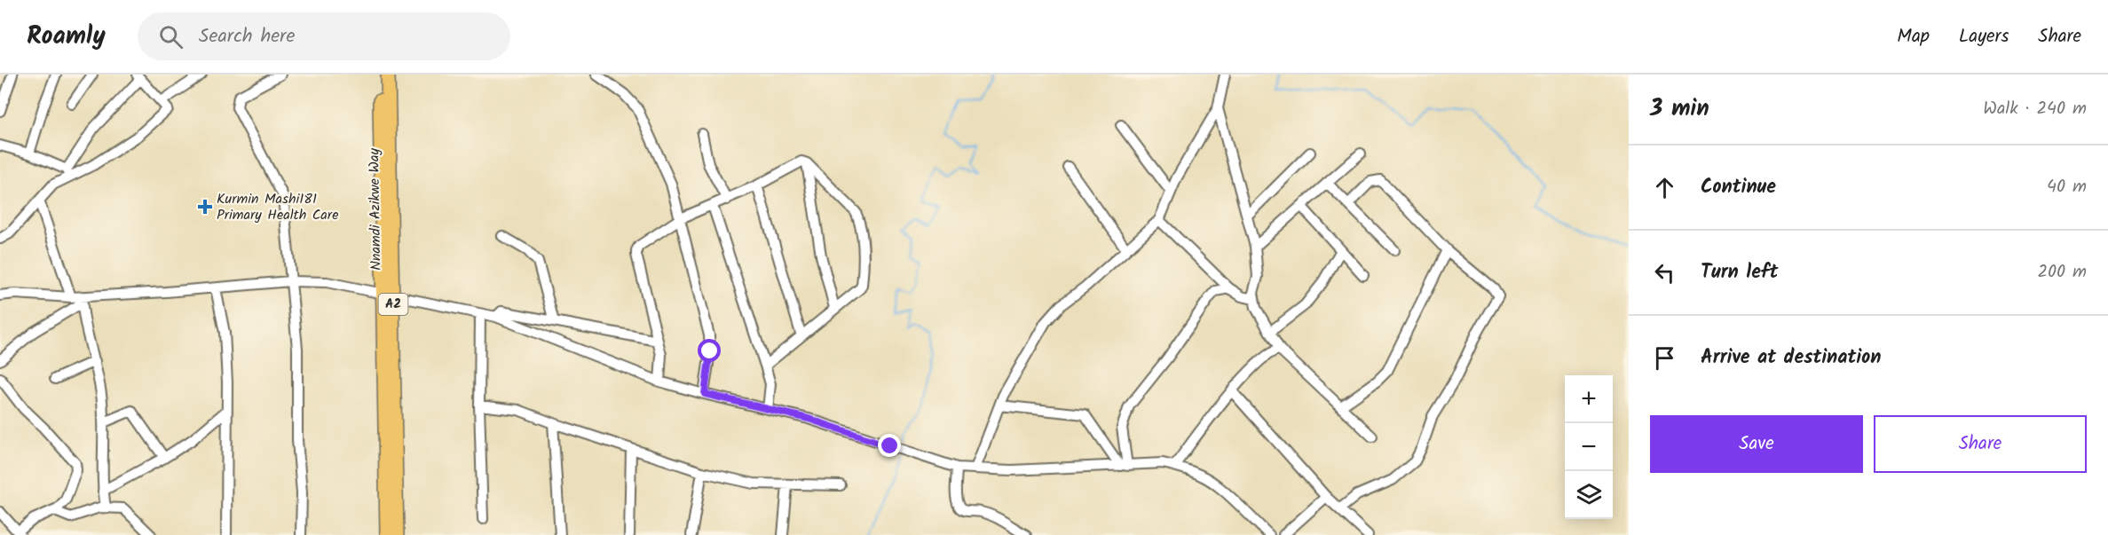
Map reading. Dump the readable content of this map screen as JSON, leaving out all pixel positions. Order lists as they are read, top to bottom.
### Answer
{
  "streets": {
    "highway": ["Nnamdi Azikwe Way", "A2"]
  },
  "places": {
    "health": ["Kurmin Mashi181 Primary Health Care"]
  },
  "page": {
    "header": "Roamly",
    "search": "Search here",
    "nav": ["Map", "Layers", "Share"],
    "heading": ["3 min", "Walk · 240 m"],
    "list": [
      ["Continue", "40 m"],
      ["Turn left", "200 m"],
      "Arrive at destination"
    ],
    "map_buttons": ["+", "−"],
    "buttons": ["Save", "Share"]
  }
}
